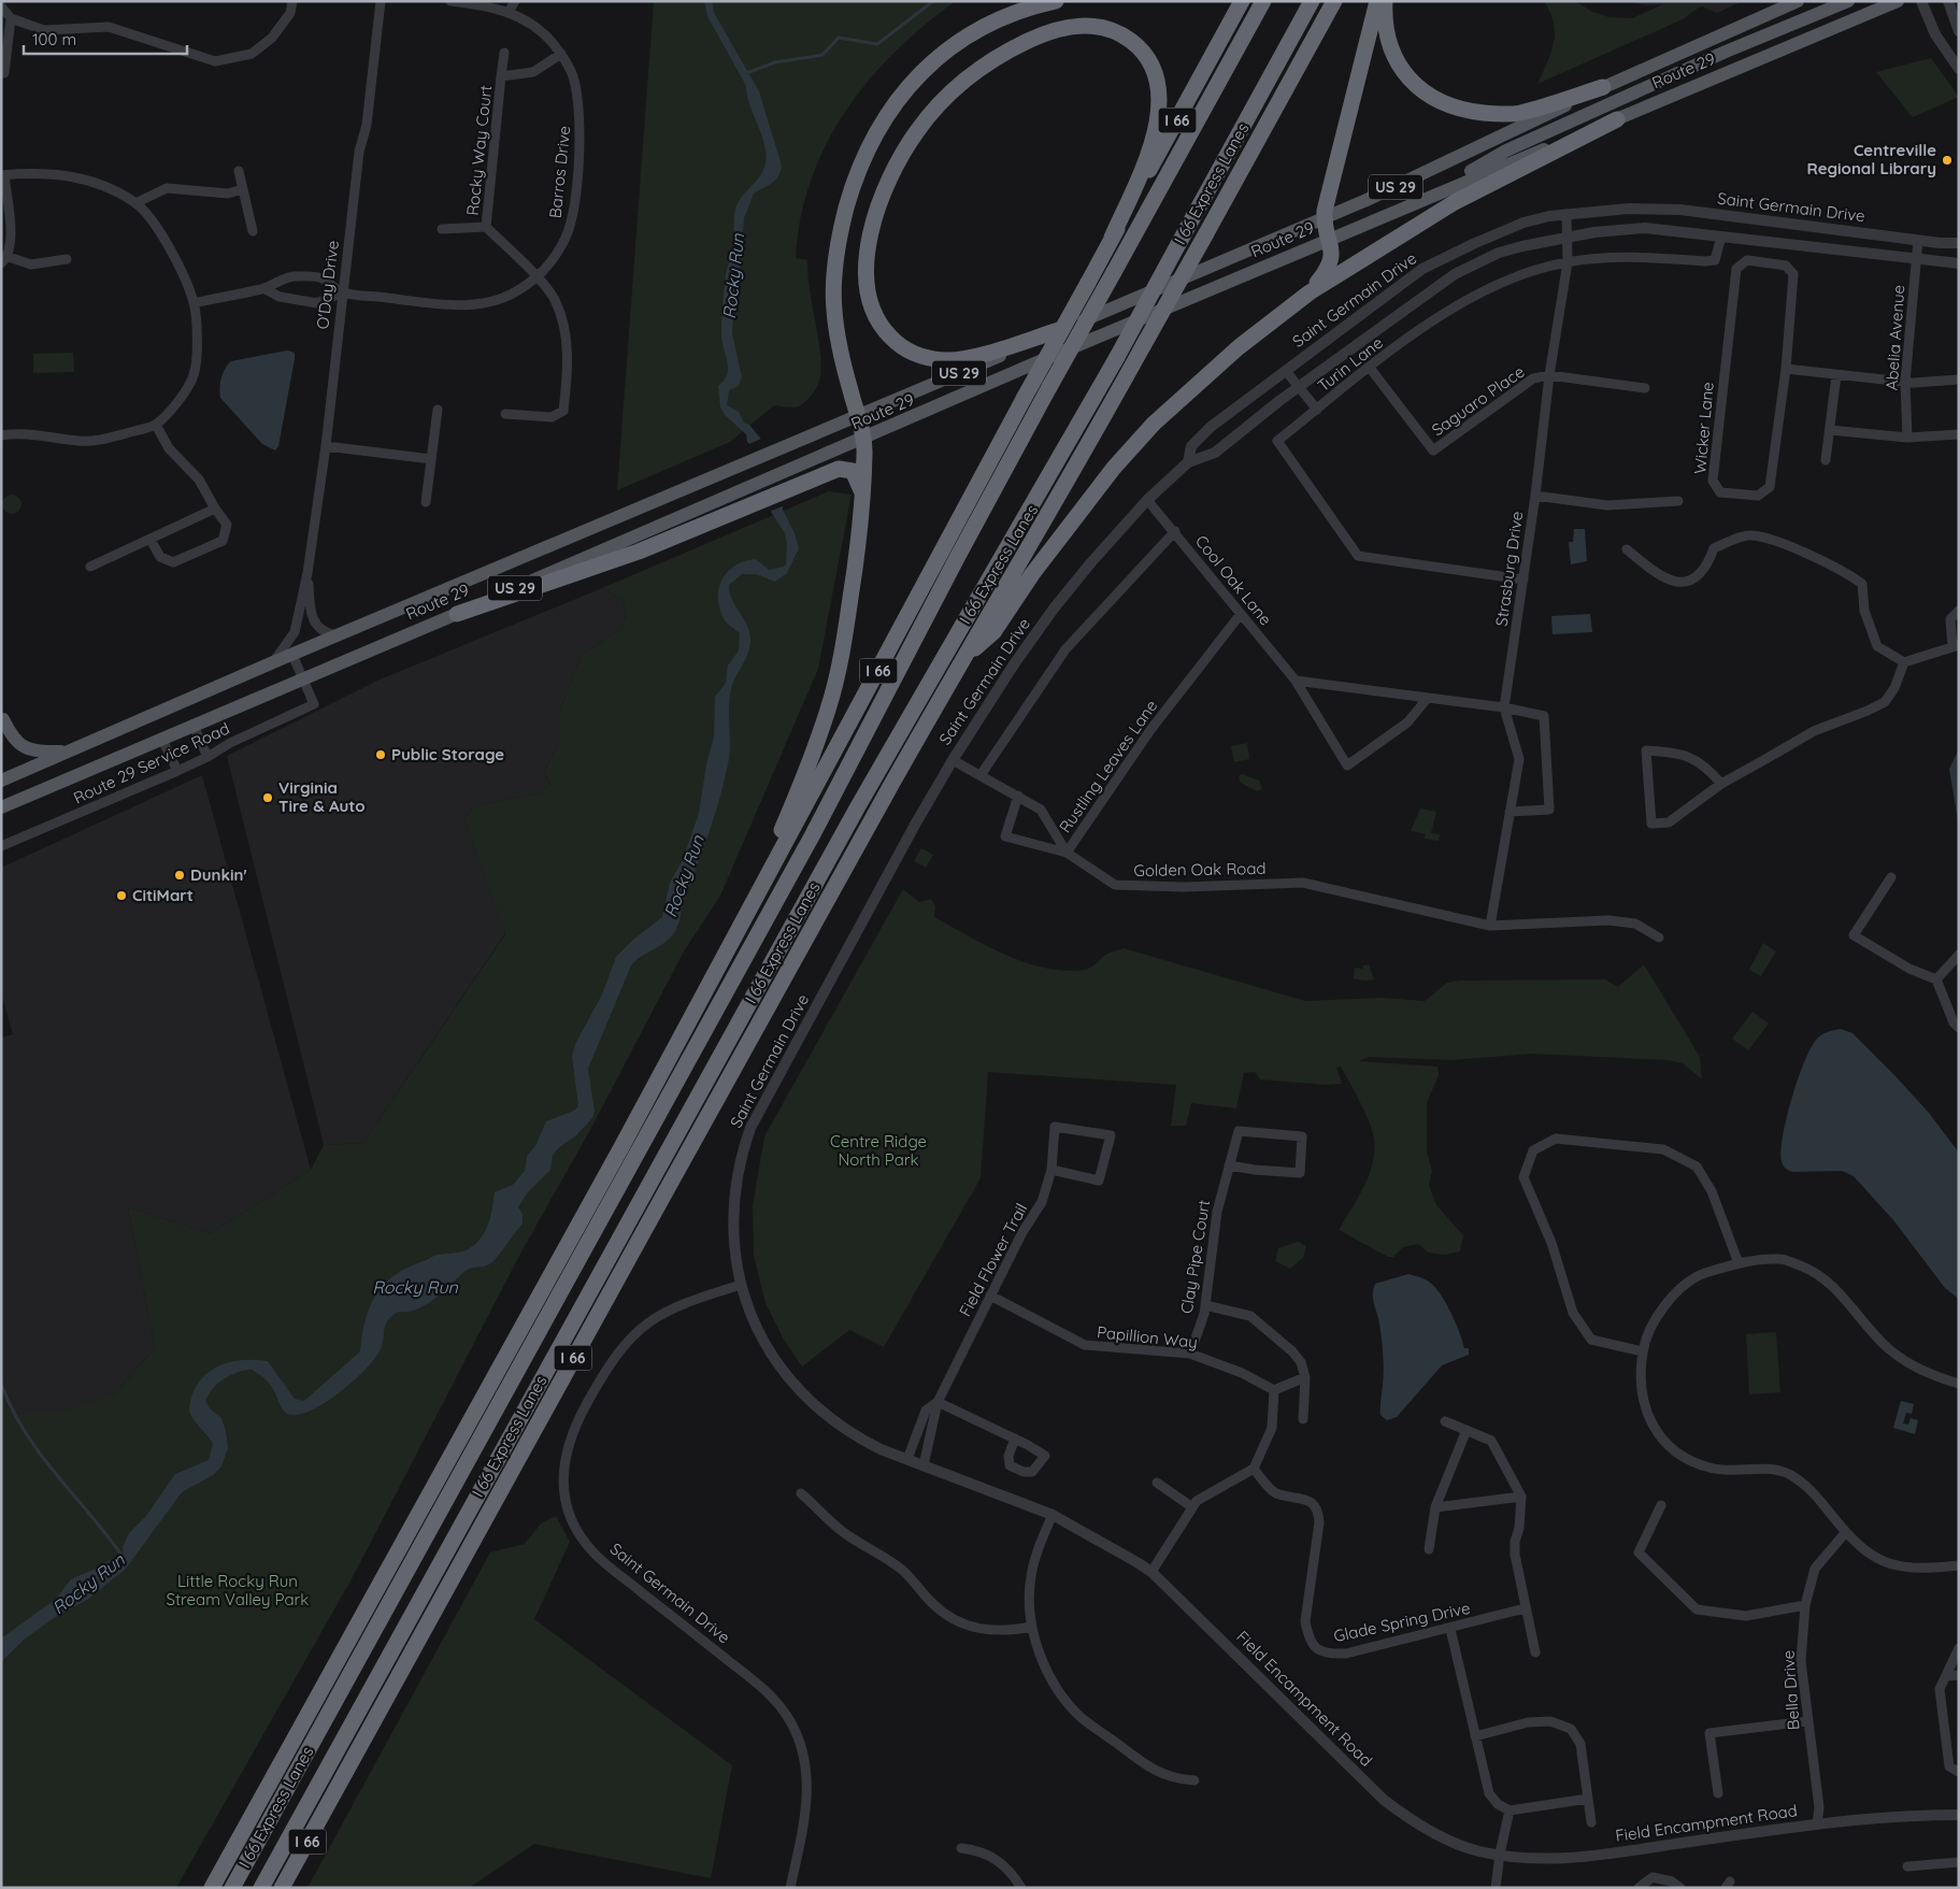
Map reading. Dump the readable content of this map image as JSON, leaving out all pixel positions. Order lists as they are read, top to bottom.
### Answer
{
  "streets": {
    "highway": ["I 66", "I 66 Express Lanes"],
    "main road": ["Route 29", "US 29"],
    "street": [
      "Rocky Way Court",
      "Barros Drive",
      "Saint Germain Drive",
      "O'Day Drive",
      "Abelia Avenue",
      "Turin Lane",
      "Saguaro Place",
      "Wicker Lane",
      "Strasburg Drive",
      "Cool Oak Lane",
      "Route 29 Service Road",
      "Rustling Leaves Lane",
      "Golden Oak Road",
      "Clay Pipe Court",
      "Field Flower Trail",
      "Papillion Way",
      "Glade Spring Drive",
      "Bella Drive",
      "Field Encampment Road"
    ]
  },
  "crossings": [
    ["Route 29", "O'Day Drive"],
    ["Route 29", "Route 29 Service Road"],
    ["Rocky Way Court", "Barros Drive"],
    ["Barros Drive", "O'Day Drive"],
    ["Saint Germain Drive", "Abelia Avenue"],
    ["Saint Germain Drive", "Turin Lane"],
    ["Saint Germain Drive", "Strasburg Drive"],
    ["Saint Germain Drive", "Cool Oak Lane"],
    ["Saint Germain Drive", "Golden Oak Road"],
    ["Saint Germain Drive", "Field Encampment Road"],
    ["Turin Lane", "Saguaro Place"],
    ["Turin Lane", "Strasburg Drive"],
    ["Saguaro Place", "Strasburg Drive"],
    ["Strasburg Drive", "Golden Oak Road"],
    ["Cool Oak Lane", "Rustling Leaves Lane"],
    ["Rustling Leaves Lane", "Golden Oak Road"],
    ["Clay Pipe Court", "Papillion Way"],
    ["Field Flower Trail", "Papillion Way"],
    ["Field Flower Trail", "Field Encampment Road"],
    ["Bella Drive", "Field Encampment Road"]
  ],
  "water": ["Rocky Run"],
  "parks": ["Centre Ridge North Park", "Little Rocky Run Stream Valley Park"],
  "places": [
    "Centreville Regional Library",
    "Public Storage",
    "Virginia Tire & Auto",
    "Dunkin'",
    "CitiMart"
  ],
  "scale_bar": "100 m"
}
